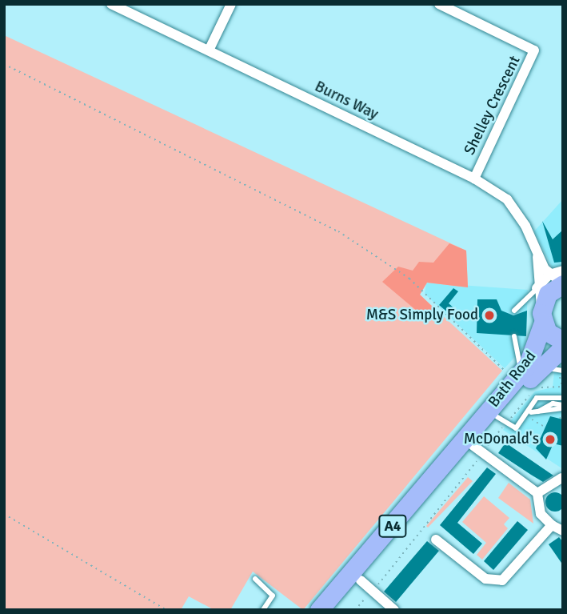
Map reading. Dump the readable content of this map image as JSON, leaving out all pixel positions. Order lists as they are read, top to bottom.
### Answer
{
  "streets": {
    "highway": ["Bath Road", "A4"],
    "street": ["Burns Way", "Shelley Crescent"]
  },
  "crossings": [
    ["Burns Way", "Shelley Crescent"],
    ["Burns Way", "Bath Road"]
  ],
  "places": ["M&S Simply Food", "McDonald's"]
}
